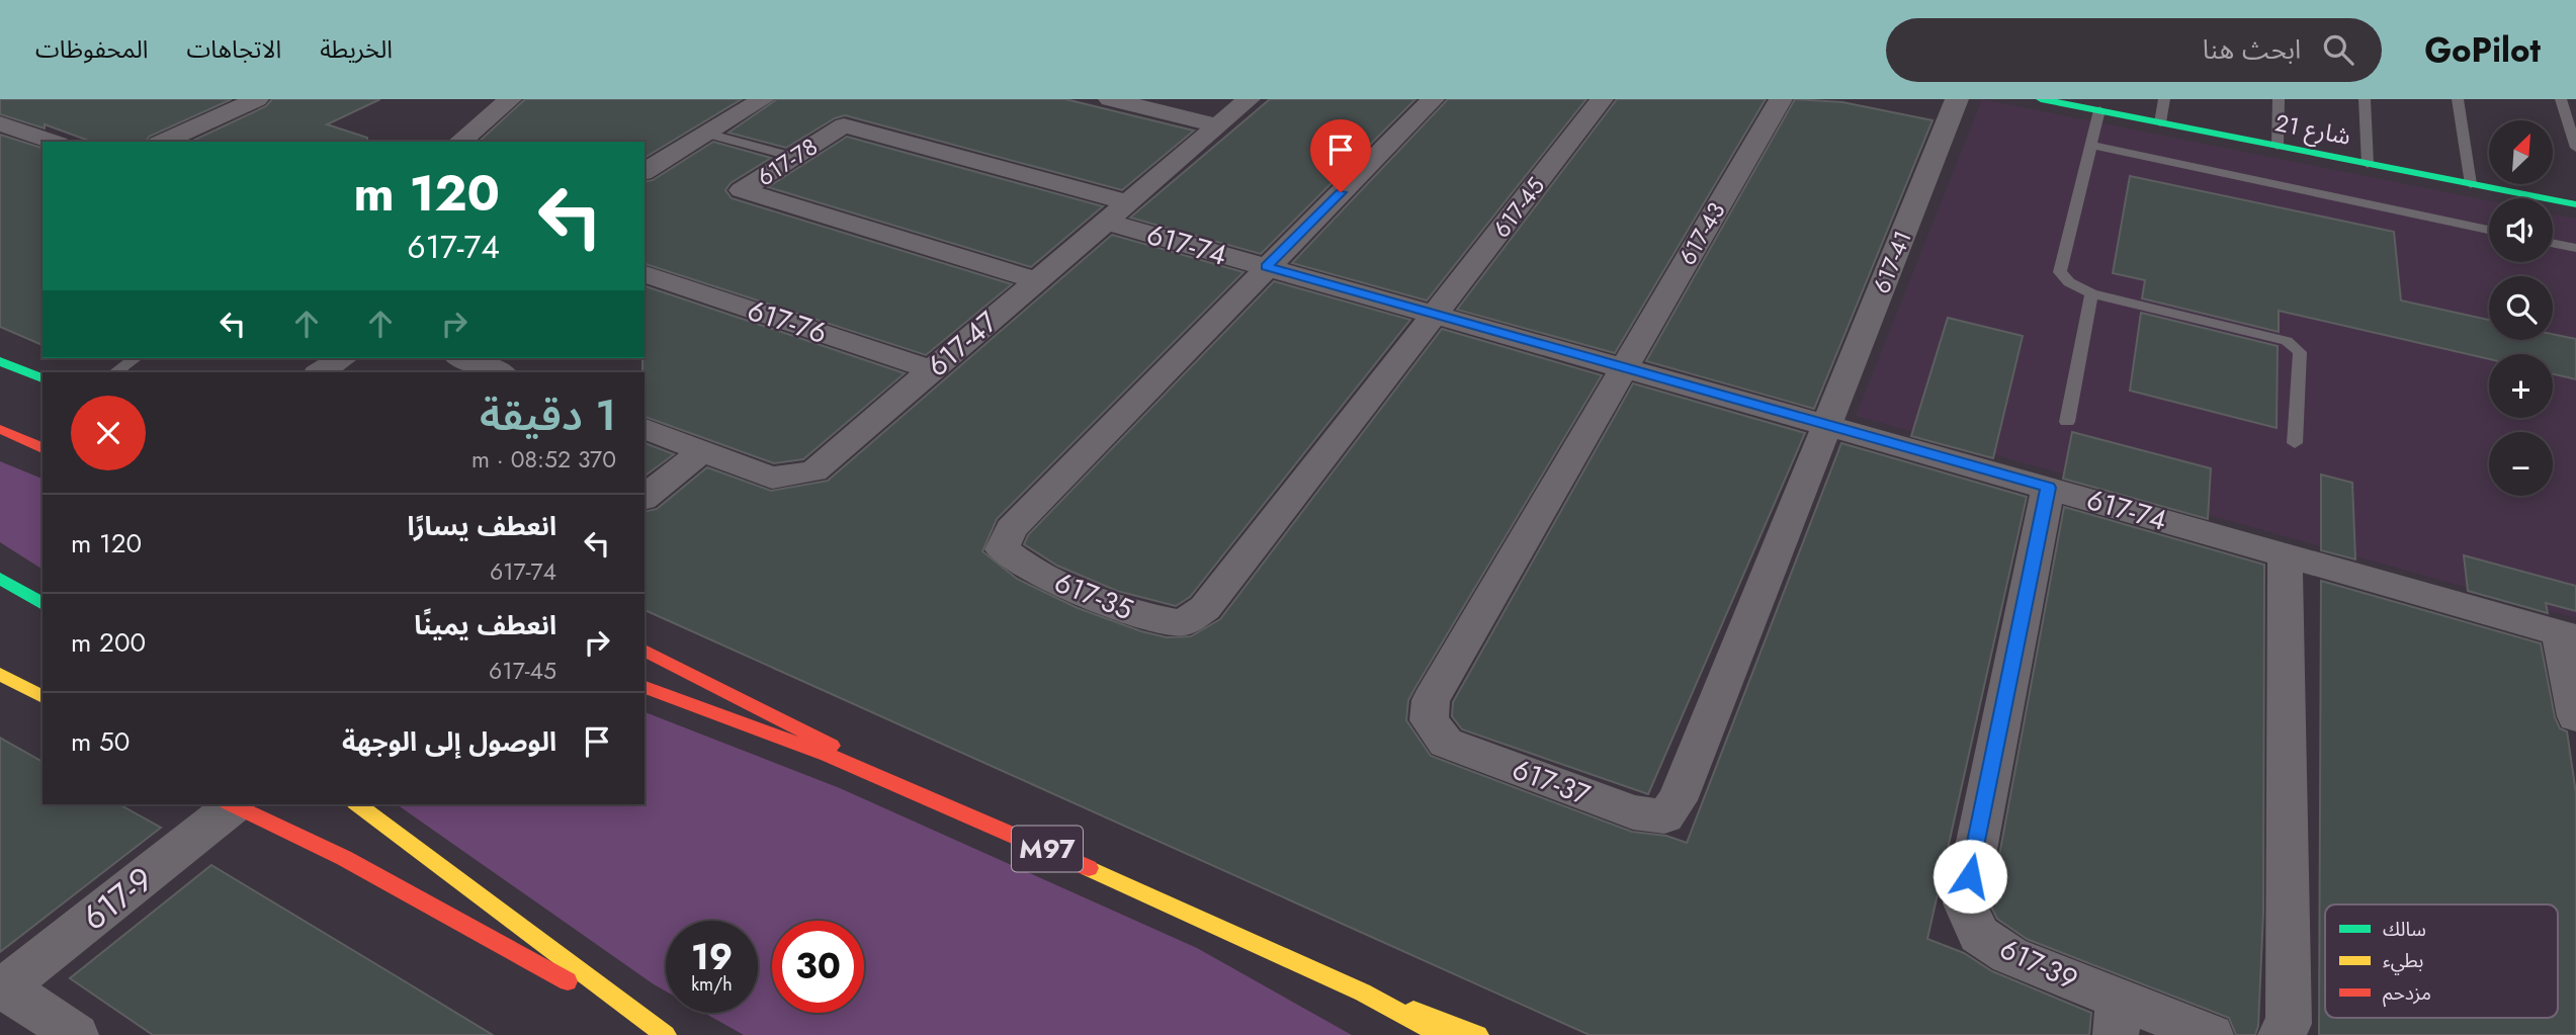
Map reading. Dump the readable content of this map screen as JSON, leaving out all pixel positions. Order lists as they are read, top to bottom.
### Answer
{
  "streets": {
    "main road": ["شارع 21", "M97"],
    "street": [
      "617-78",
      "617-45",
      "617-43",
      "617-74",
      "617-41",
      "617-76",
      "617-47",
      "617-35",
      "617-37",
      "617-9",
      "617-39"
    ]
  },
  "crossings": [
    ["617-78", "617-74"],
    ["617-78", "617-47"],
    ["617-45", "617-74"],
    ["617-45", "617-35"],
    ["617-43", "617-74"],
    ["617-43", "617-37"],
    ["617-74", "617-41"],
    ["617-74", "617-47"],
    ["617-74", "617-35"],
    ["617-74", "617-37"],
    ["617-74", "617-39"],
    ["617-41", "617-37"],
    ["617-76", "617-47"]
  ],
  "legend": ["سالك", "بطيء", "مزدحم"],
  "north": "top right",
  "page": {
    "header": "GoPilot",
    "search": "ابحث هنا",
    "nav": ["الخريطة", "الاتجاهات", "المحفوظات"],
    "map_buttons": ["+", "−"],
    "turn": ["120 m", "617-74"],
    "heading": ["1 دقيقة", "370 m · 08:52"],
    "list": [
      {
        "name": "انعطف يسارًا",
        "note": "617-74",
        "value": "120 m"
      },
      {
        "name": "انعطف يمينًا",
        "note": "617-45",
        "value": "200 m"
      },
      {
        "name": "الوصول إلى الوجهة",
        "value": "50 m"
      }
    ],
    "speed": "19 km/h",
    "limit": "30"
  }
}
